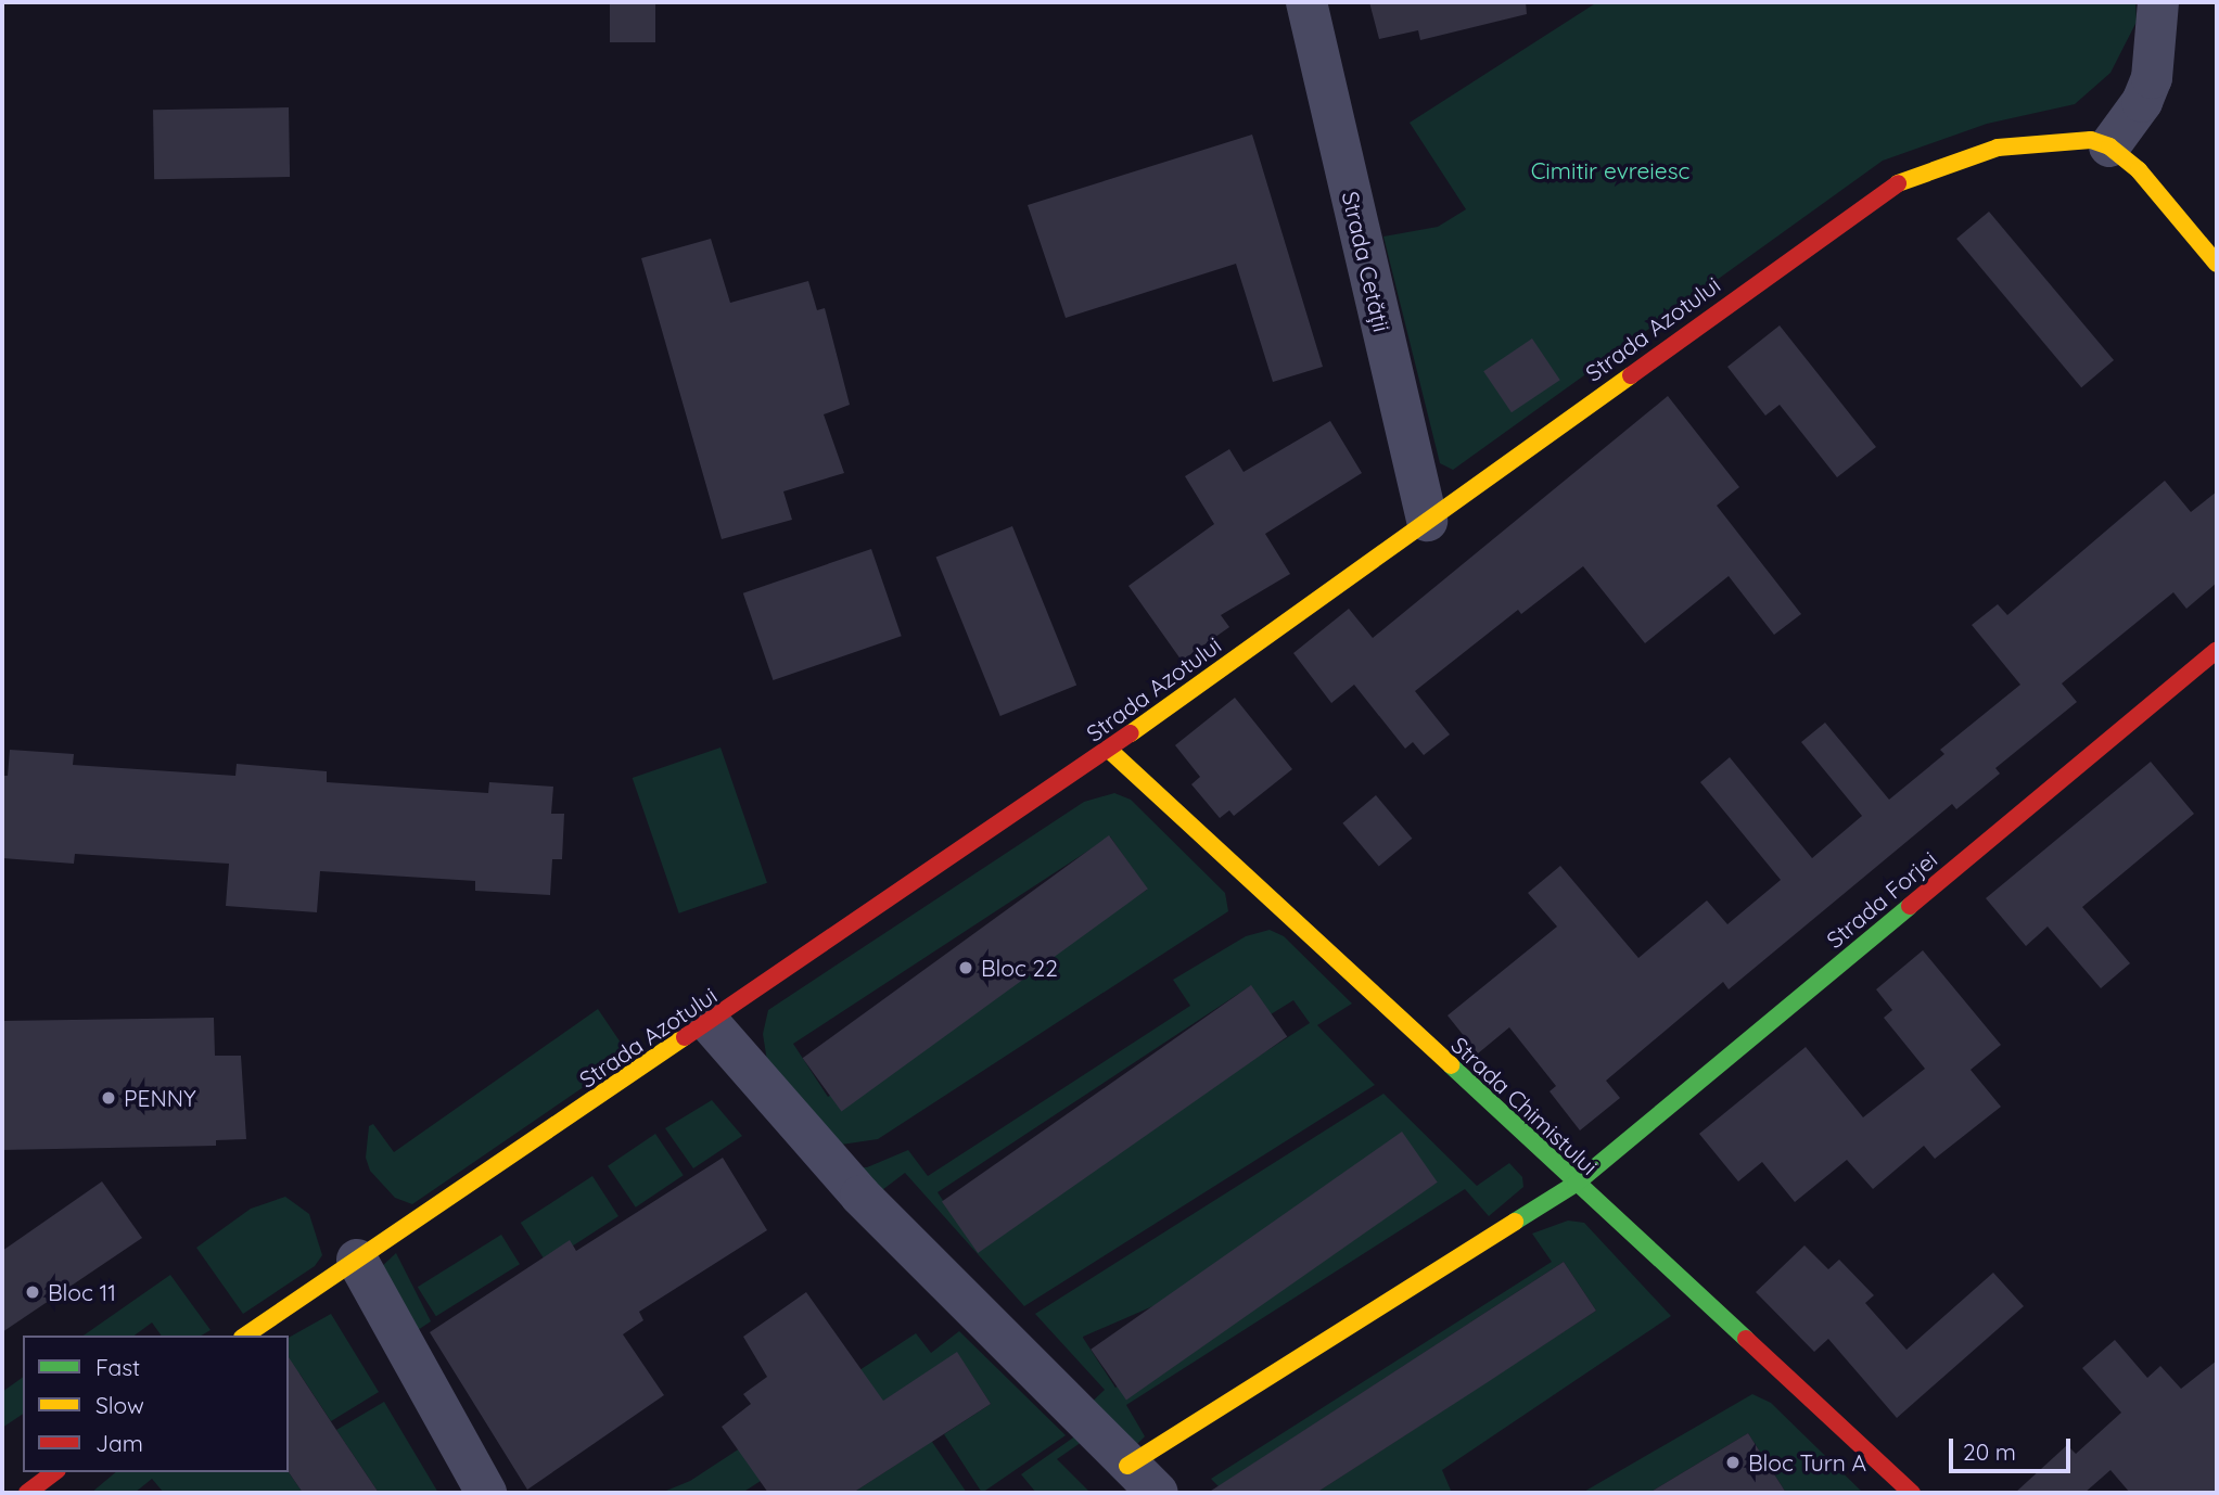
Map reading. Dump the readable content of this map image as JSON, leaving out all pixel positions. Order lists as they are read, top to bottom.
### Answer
{
  "streets": {
    "street": [
      "Strada Cetății",
      "Strada Azotului",
      "Strada Forjei",
      "Strada Chimistului"
    ]
  },
  "crossings": [
    ["Strada Cetății", "Strada Azotului"],
    ["Strada Azotului", "Strada Chimistului"],
    ["Strada Forjei", "Strada Chimistului"]
  ],
  "parks": ["Cimitir evreiesc"],
  "places": [
    "Bloc 22",
    "PENNY",
    "Bloc 11",
    "Bloc Turn A"
  ],
  "legend": ["Fast", "Slow", "Jam"],
  "scale_bar": "20 m"
}
